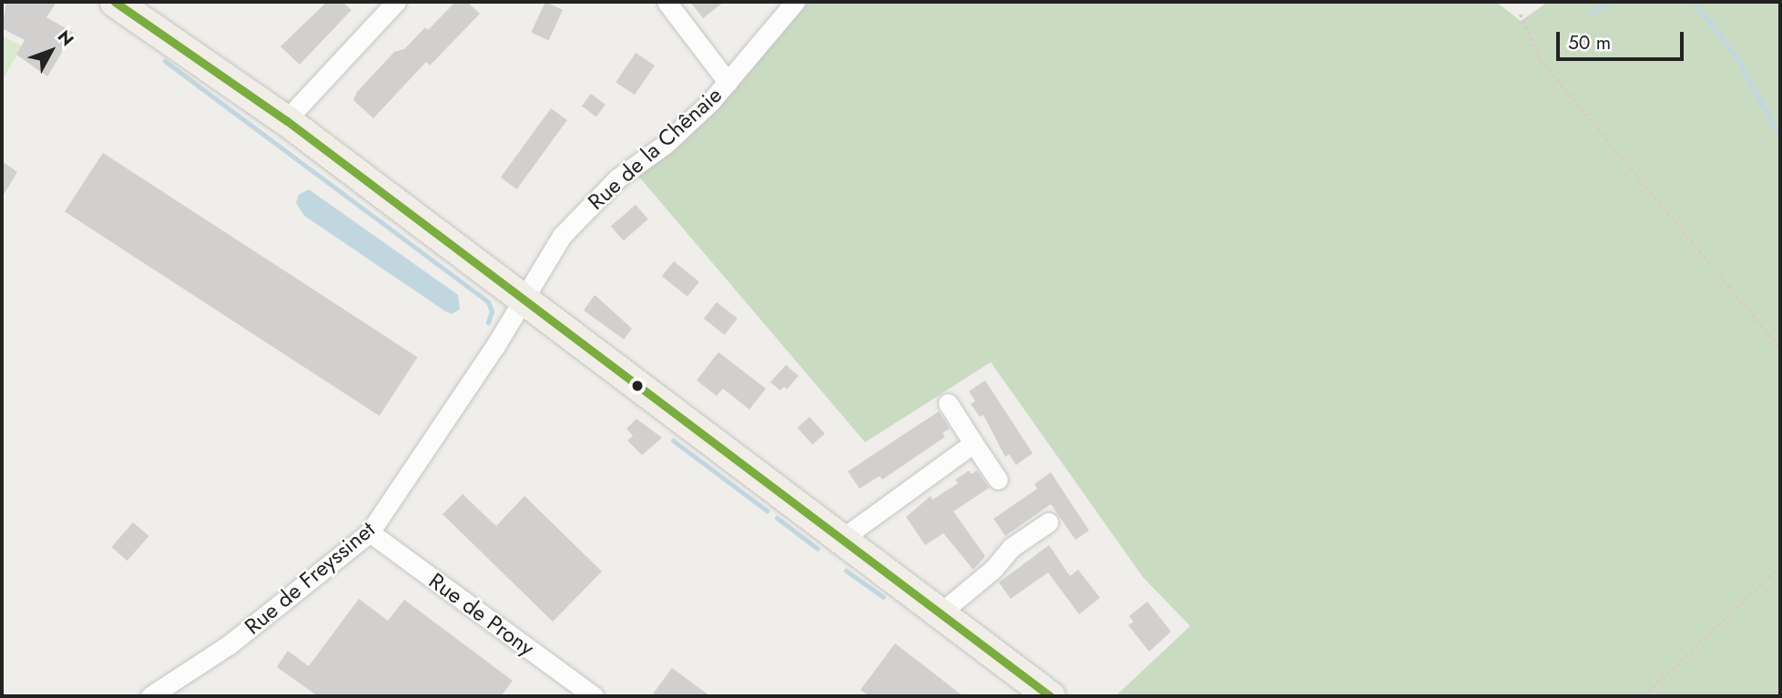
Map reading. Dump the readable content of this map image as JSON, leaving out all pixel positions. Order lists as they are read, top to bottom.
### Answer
{
  "streets": {
    "street": ["Rue de la Chênaie", "Rue de Freyssinet", "Rue de Prony"]
  },
  "crossings": [
    ["Rue de la Chênaie", "Rue de Freyssinet"],
    ["Rue de Freyssinet", "Rue de Prony"]
  ],
  "scale_bar": "50 m",
  "north": "top right"
}
